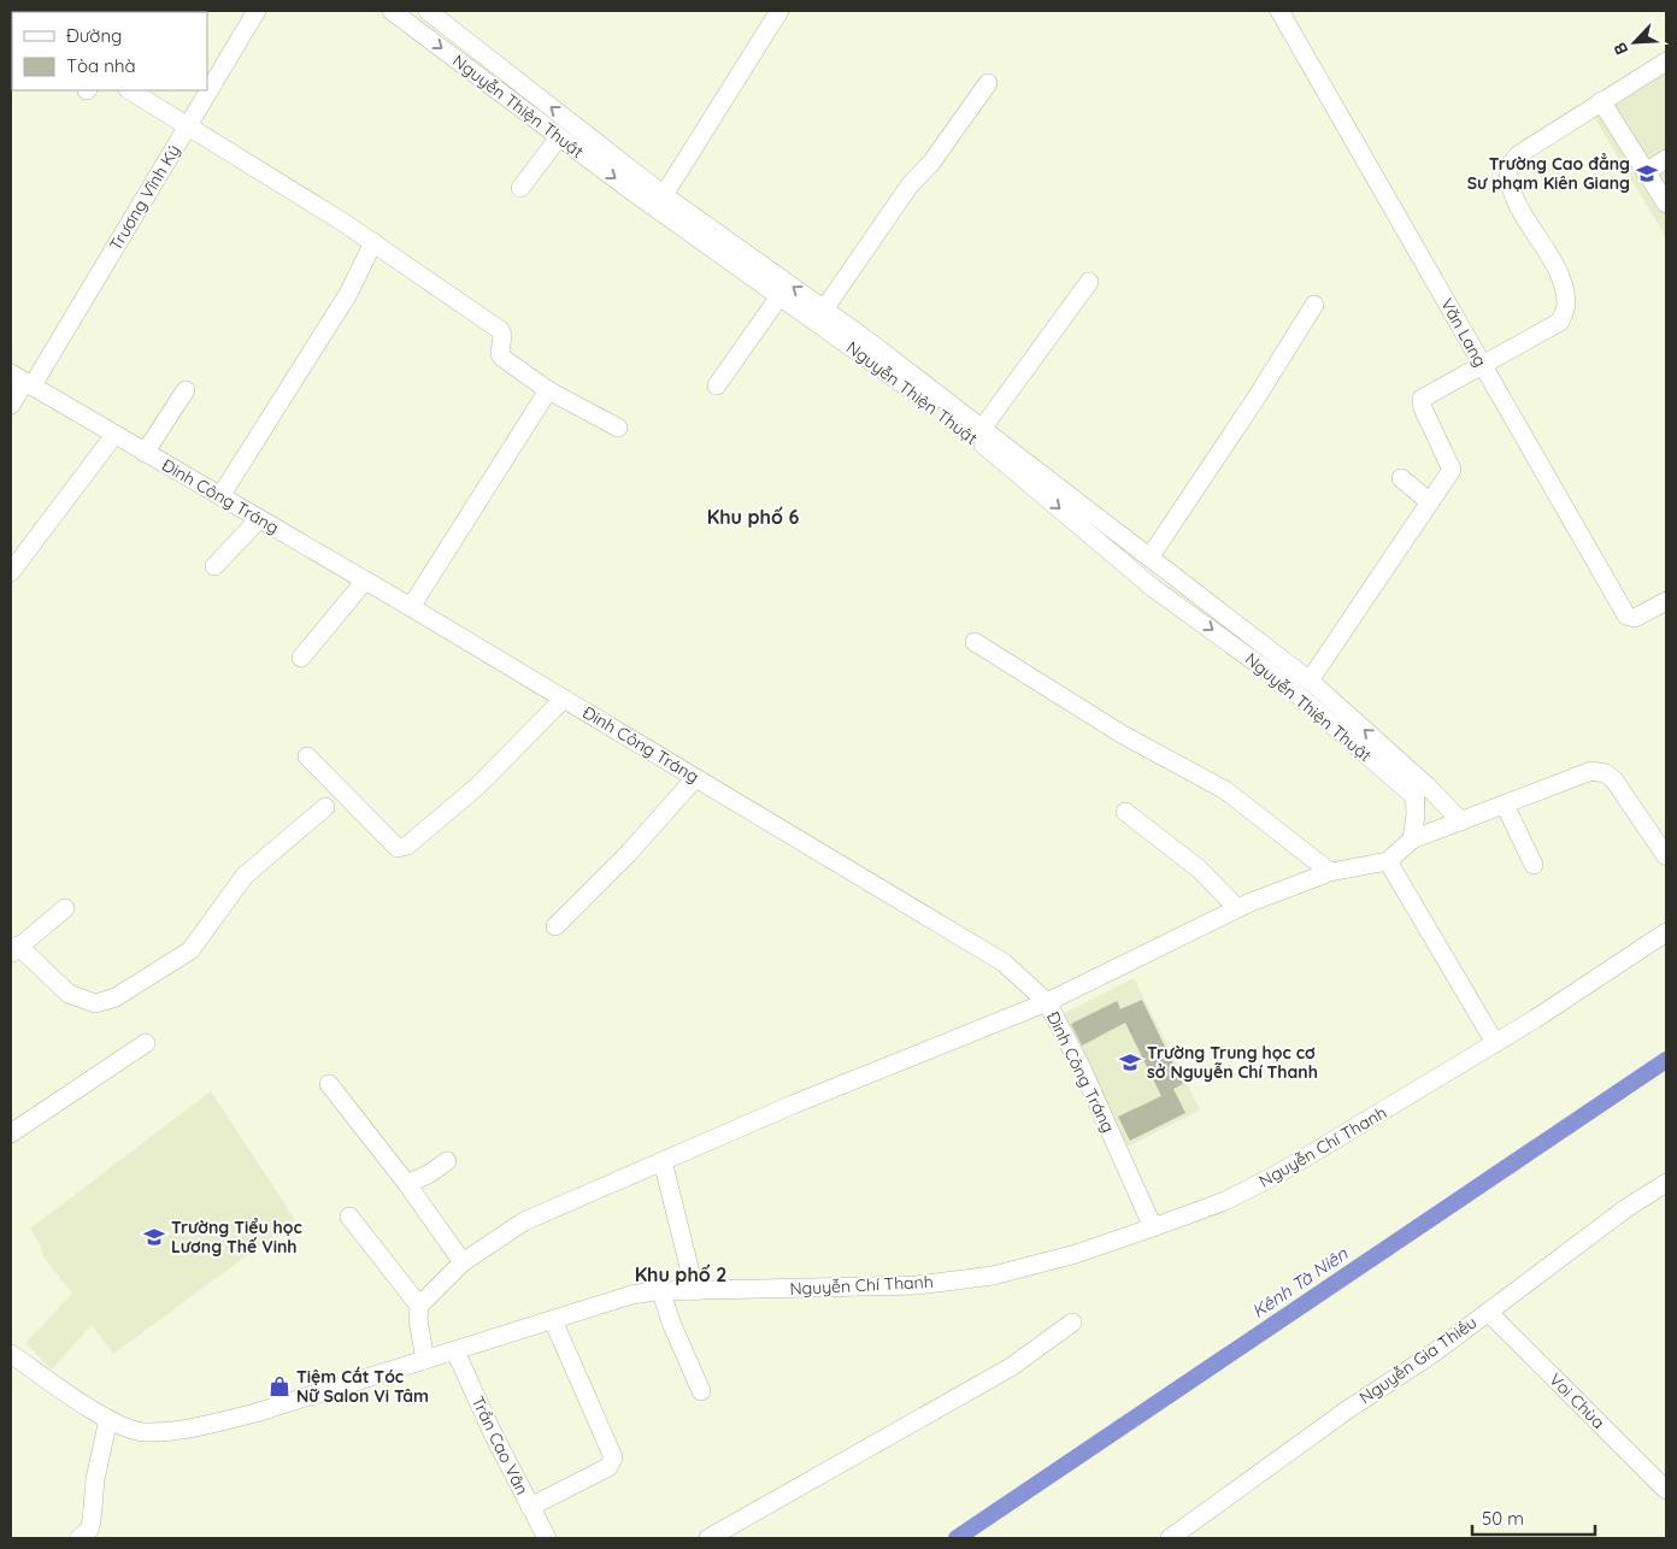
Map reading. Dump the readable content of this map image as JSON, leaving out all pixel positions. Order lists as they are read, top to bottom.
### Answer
{
  "streets": {
    "street": [
      "Nguyễn Thiện Thuật",
      "Trương Vĩnh Ký",
      "Văn Lang",
      "Đinh Công Tráng",
      "Nguyễn Chí Thanh",
      "Nguyễn Gia Thiều",
      "Voi Chùa",
      "Trần Cao Vân"
    ]
  },
  "crossings": [
    ["Trương Vĩnh Ký", "Đinh Công Tráng"],
    ["Đinh Công Tráng", "Nguyễn Chí Thanh"],
    ["Nguyễn Chí Thanh", "Trần Cao Vân"],
    ["Nguyễn Gia Thiều", "Voi Chùa"]
  ],
  "districts": ["Khu phố 6", "Khu phố 2"],
  "water": ["Kênh Tà Niên"],
  "places": {
    "school or university": ["Trường Cao đẳng Sư phạm Kiên Giang", "Trường Trung học cơ sở Nguyễn Chí Thanh", "Trường Tiểu học Lương Thế Vinh"],
    "shop": ["Tiệm Cắt Tóc Nữ Salon Vi Tâm"]
  },
  "legend": ["Đường", "Tòa nhà"],
  "scale_bar": "50 m",
  "north": "bottom left"
}
